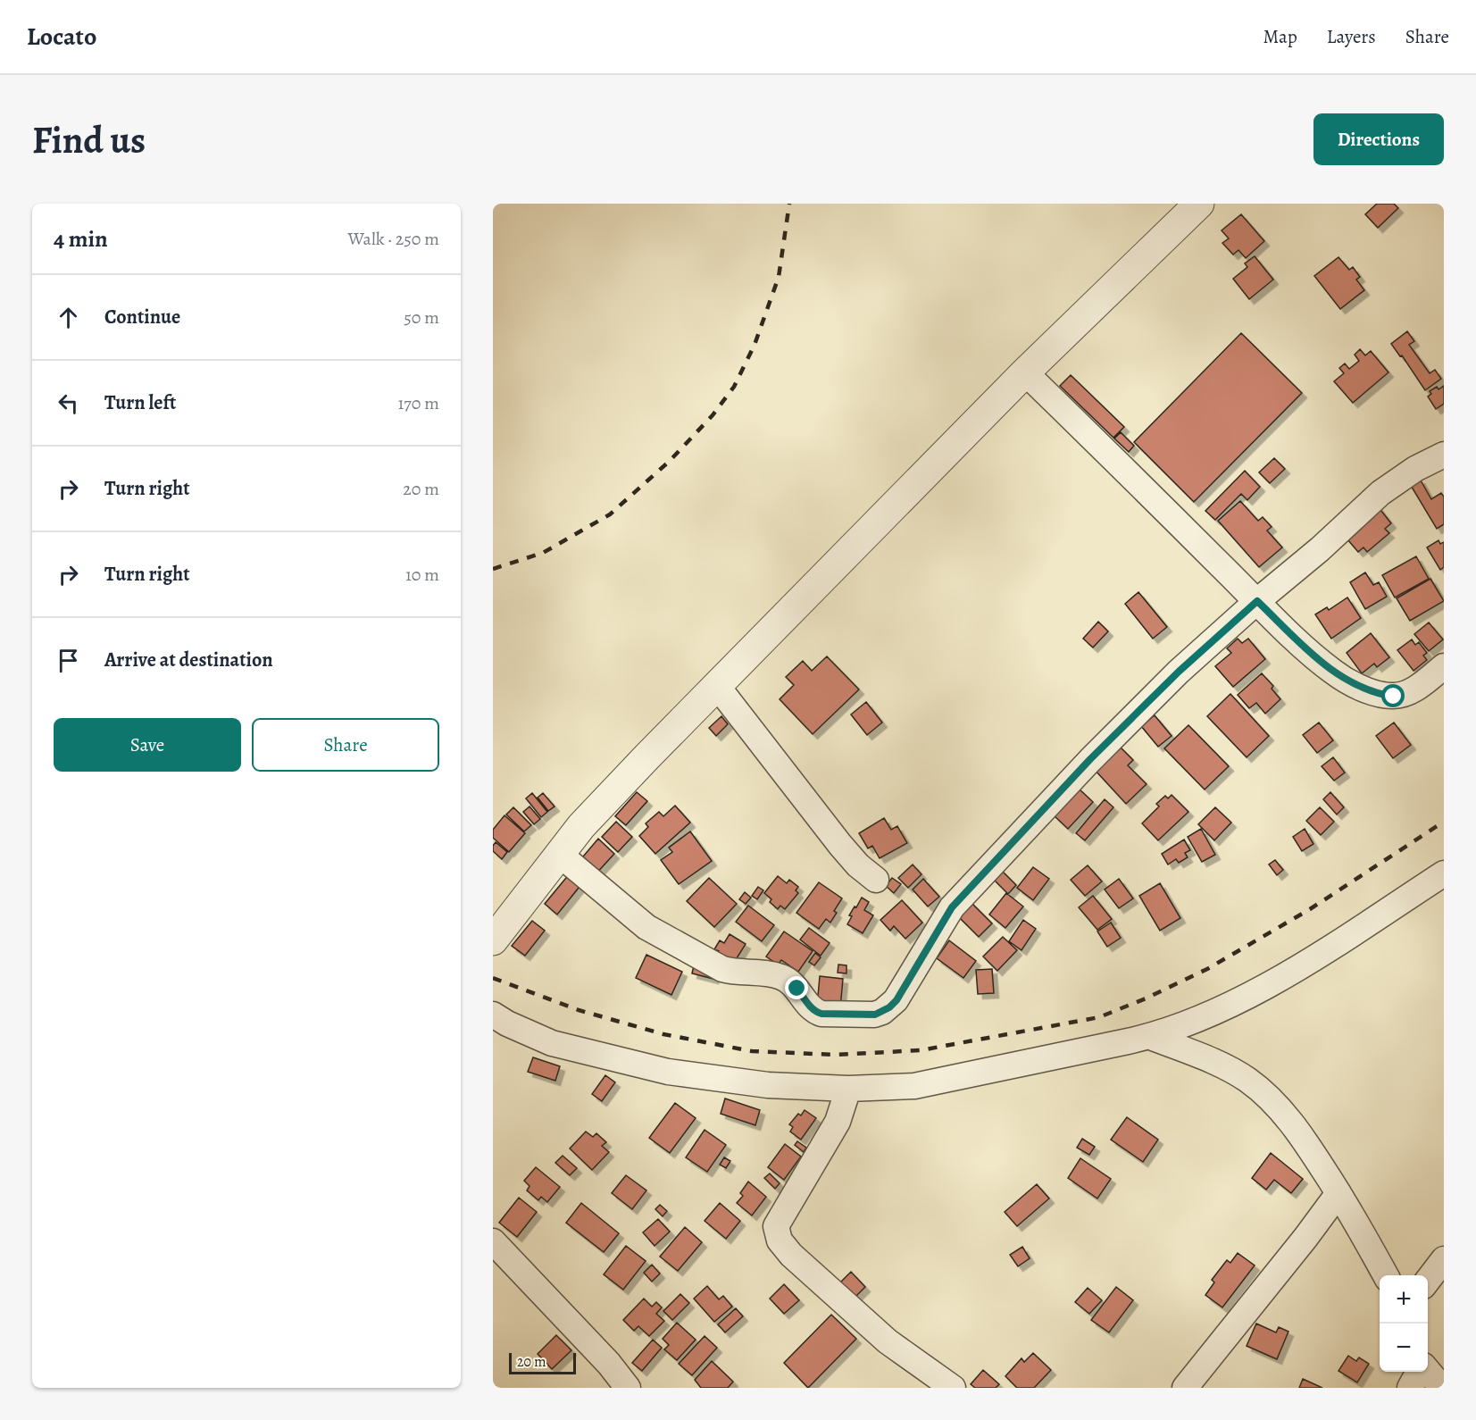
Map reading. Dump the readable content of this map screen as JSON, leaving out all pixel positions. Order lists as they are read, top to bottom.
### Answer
{
  "scale_bar": "20 m",
  "page": {
    "header": "Locato",
    "nav": ["Map", "Layers", "Share"],
    "buttons": [
      "Directions",
      ["Save", "Share"]
    ],
    "title": "Find us",
    "heading": ["4 min", "Walk · 250 m"],
    "list": [
      ["Continue", "50 m"],
      ["Turn left", "170 m"],
      ["Turn right", "20 m"],
      ["Turn right", "10 m"],
      "Arrive at destination"
    ],
    "map_buttons": ["+", "−"],
    "scale": "20 m"
  }
}
